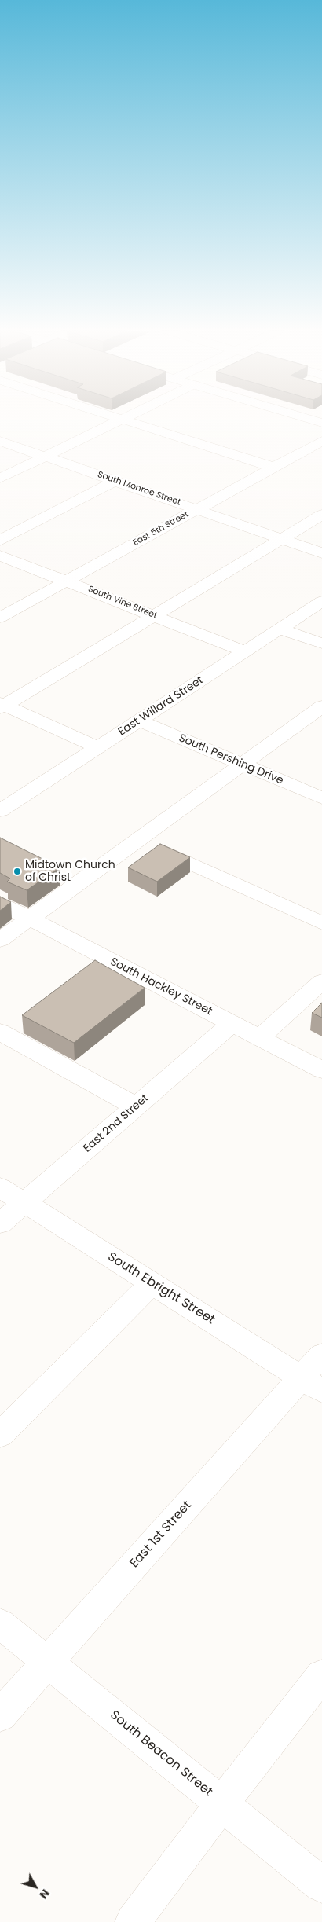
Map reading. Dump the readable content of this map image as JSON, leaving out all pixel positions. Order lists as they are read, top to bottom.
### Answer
{
  "streets": {
    "street": [
      "South Monroe Street",
      "East 5th Street",
      "South Vine Street",
      "East Willard Street",
      "South Pershing Drive",
      "South Hackley Street",
      "East 2nd Street",
      "South Ebright Street",
      "East 1st Street",
      "South Beacon Street"
    ]
  },
  "crossings": [
    ["South Monroe Street", "East 5th Street"],
    ["East 5th Street", "South Vine Street"],
    ["South Vine Street", "East Willard Street"],
    ["East Willard Street", "South Pershing Drive"],
    ["South Hackley Street", "East 2nd Street"],
    ["East 2nd Street", "South Ebright Street"],
    ["South Ebright Street", "East 1st Street"],
    ["East 1st Street", "South Beacon Street"]
  ],
  "places": ["Midtown Church of Christ"],
  "north": "bottom right"
}
